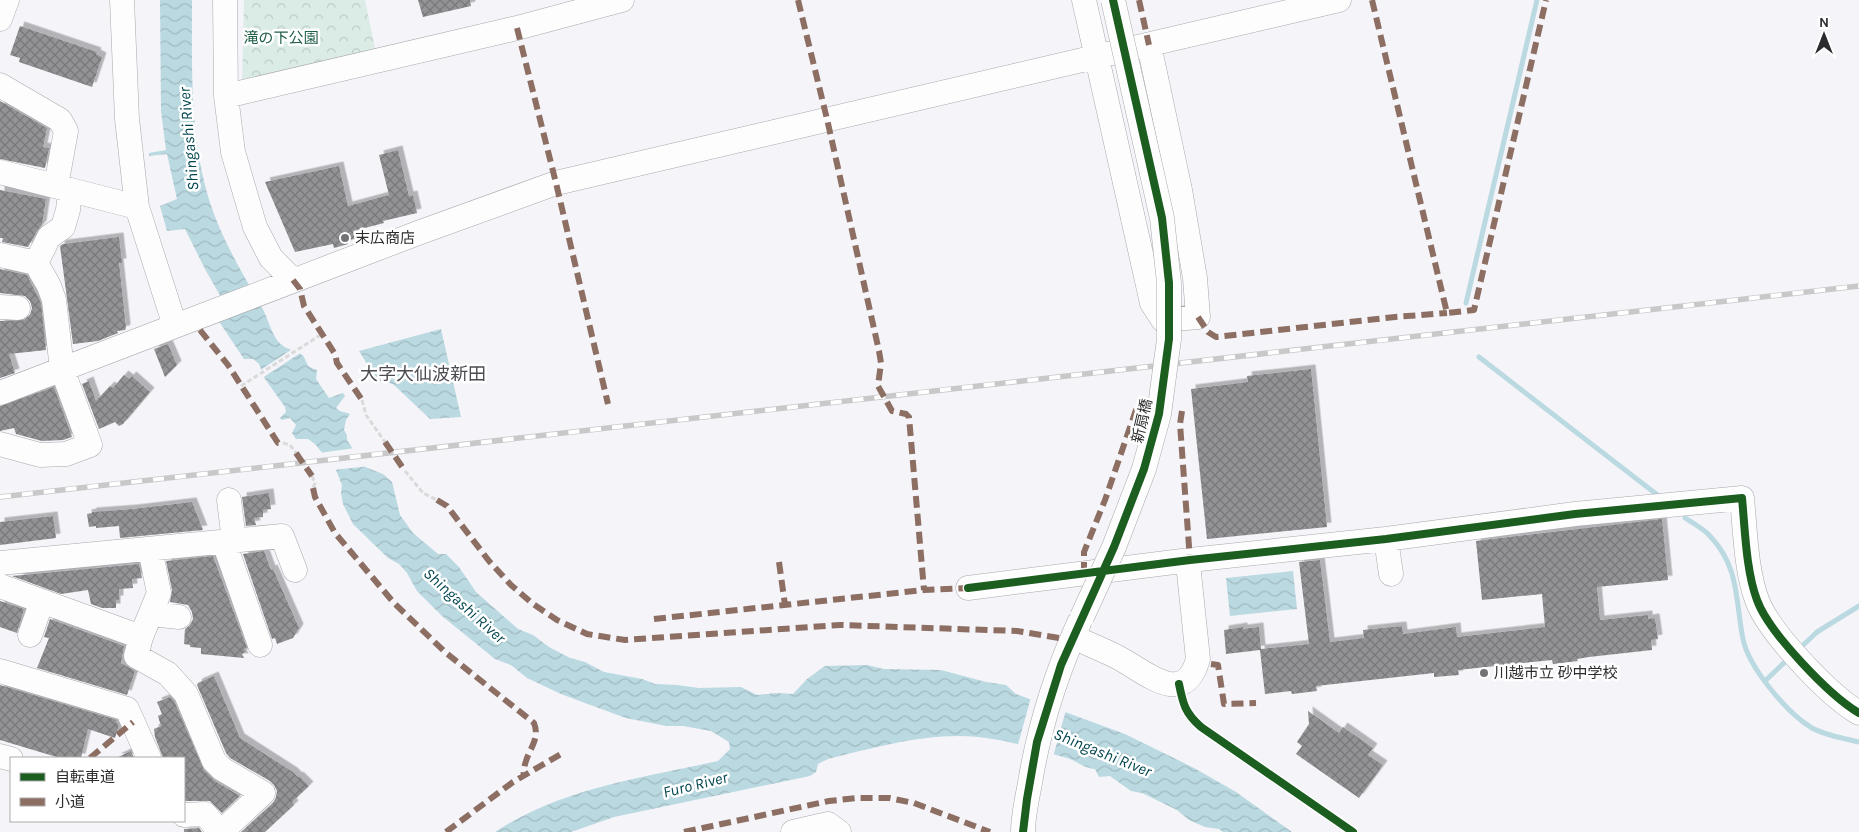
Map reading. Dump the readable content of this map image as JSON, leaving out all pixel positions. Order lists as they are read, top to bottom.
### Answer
{
  "streets": {
    "street": ["新扇橋"]
  },
  "districts": ["大字大仙波新田"],
  "water": ["Shingashi River", "Furo River"],
  "parks": ["滝の下公園"],
  "places": ["末広商店", "川越市立 砂中学校"],
  "legend": ["自転車道", "小道"],
  "north": "top"
}
